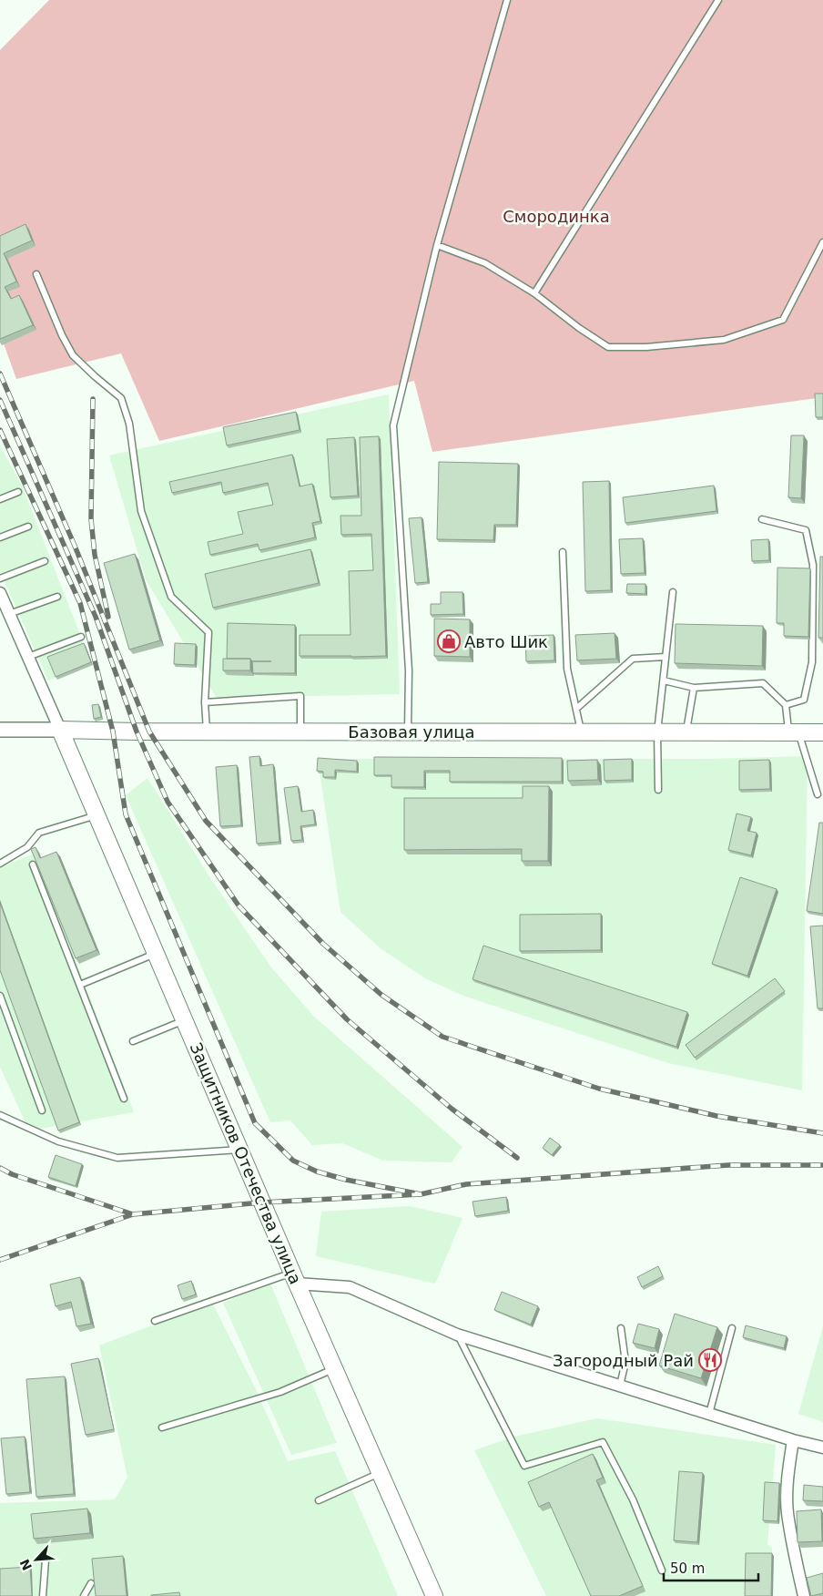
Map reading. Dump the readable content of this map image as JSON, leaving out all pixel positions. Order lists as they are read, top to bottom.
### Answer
{
  "streets": {
    "main road": ["Базовая улица", "Защитников Отечества улица"]
  },
  "crossings": [
    ["Базовая улица", "Защитников Отечества улица"]
  ],
  "parks": ["Смородинка"],
  "places": {
    "shop": ["Авто Шик"],
    "restaurant": ["Загородный Рай"]
  },
  "scale_bar": "50 m",
  "north": "bottom left"
}
